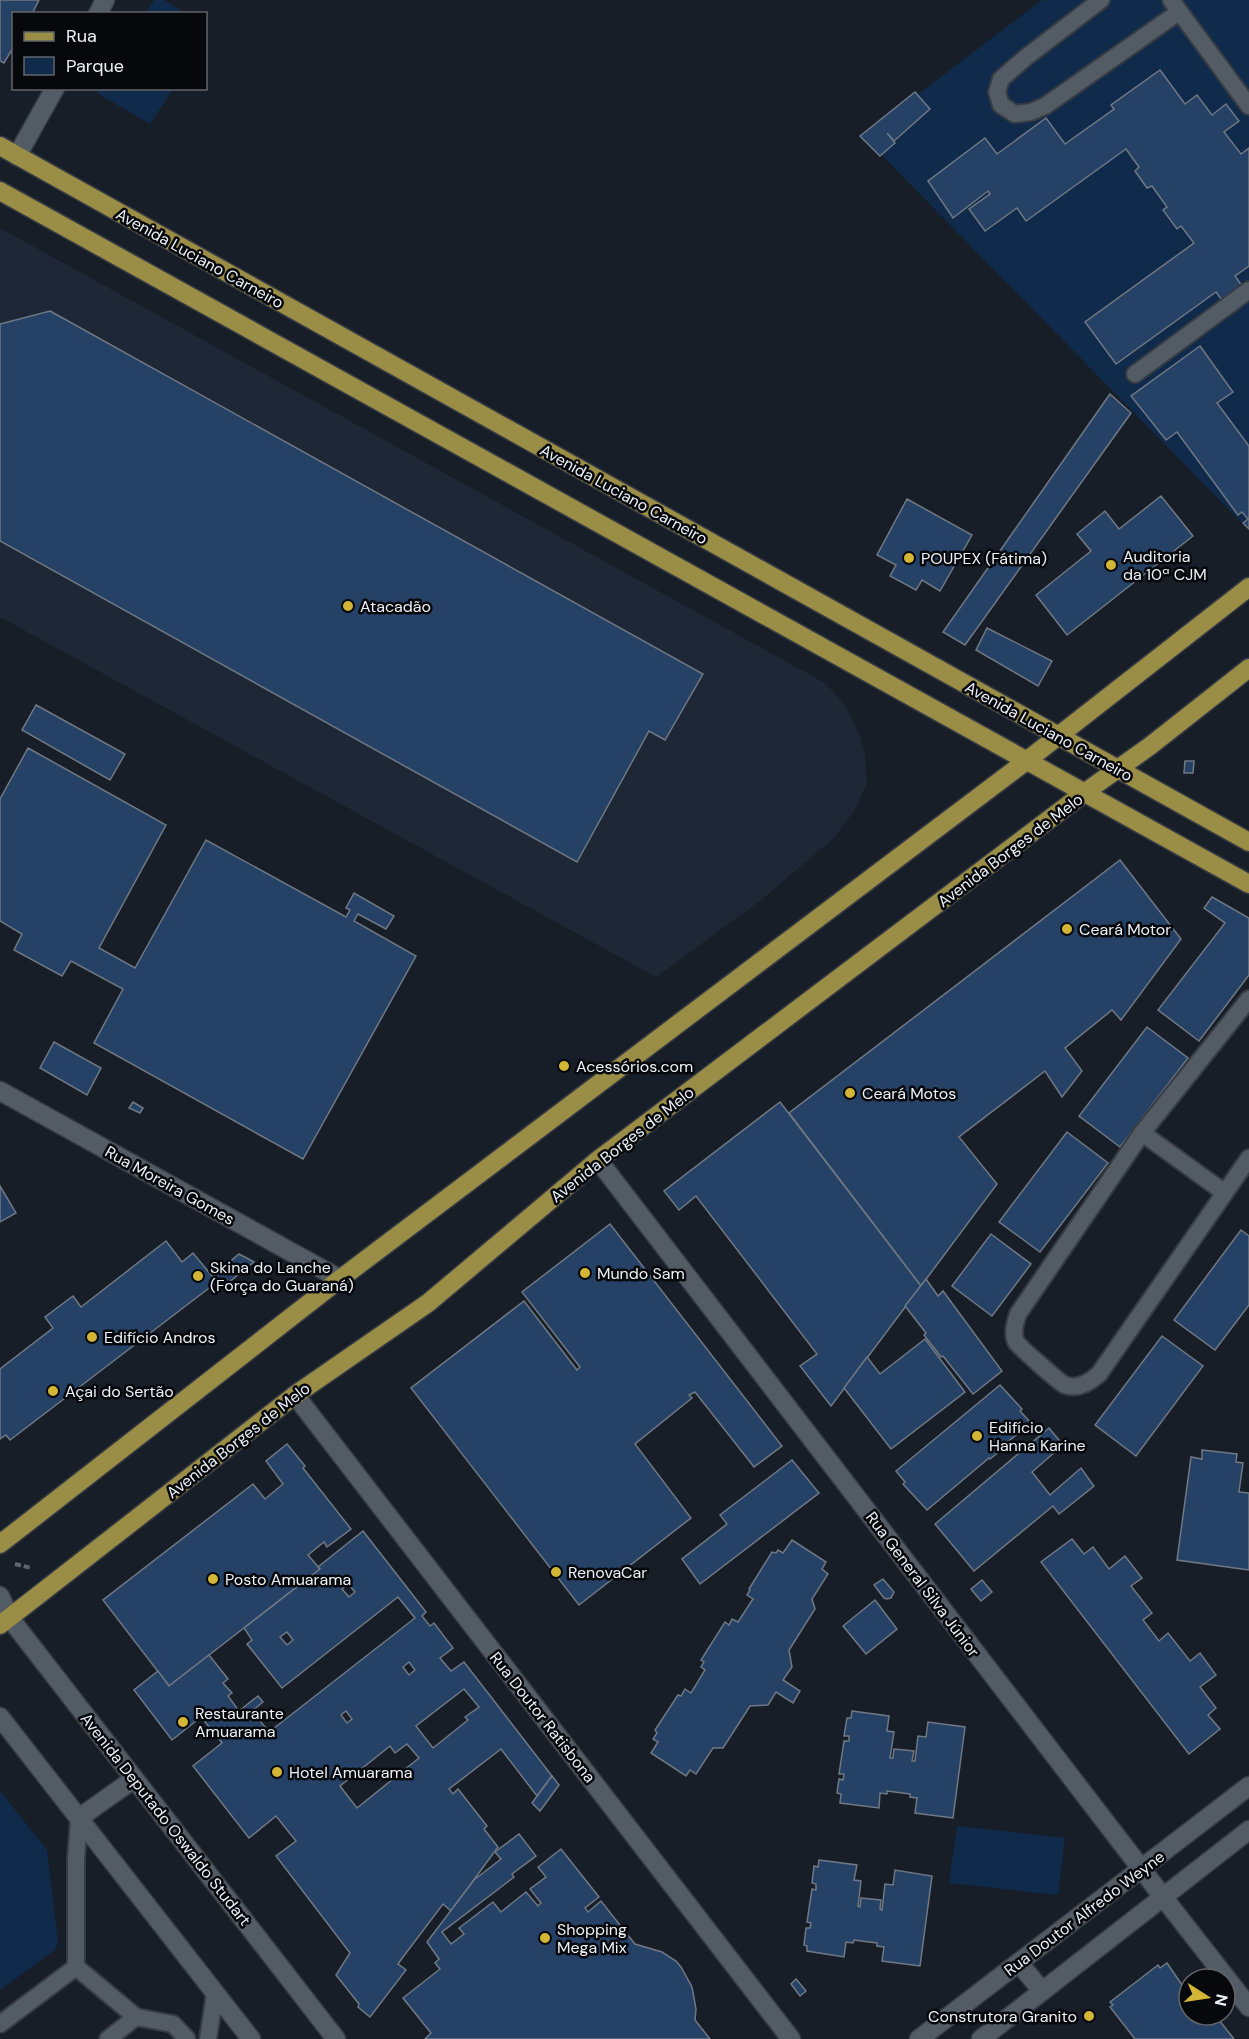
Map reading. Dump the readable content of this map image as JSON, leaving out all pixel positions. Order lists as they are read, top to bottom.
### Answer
{
  "streets": {
    "main road": ["Avenida Luciano Carneiro", "Avenida Borges de Melo"],
    "street": [
      "Rua Moreira Gomes",
      "Rua General Silva Júnior",
      "Rua Doutor Ratisbona",
      "Avenida Deputado Oswaldo Studart",
      "Rua Doutor Alfredo Weyne"
    ]
  },
  "crossings": [
    ["Avenida Luciano Carneiro", "Avenida Borges de Melo"],
    ["Avenida Borges de Melo", "Rua General Silva Júnior"],
    ["Avenida Borges de Melo", "Rua Doutor Ratisbona"],
    ["Avenida Borges de Melo", "Avenida Deputado Oswaldo Studart"],
    ["Rua General Silva Júnior", "Rua Doutor Alfredo Weyne"]
  ],
  "places": [
    "POUPEX (Fátima)",
    "Auditoria da 10ª CJM",
    "Atacadão",
    "Ceará Motor",
    "Acessórios.com",
    "Ceará Motos",
    "Mundo Sam",
    "Skina do Lanche (Força do Guaraná)",
    "Edifício Andros",
    "Açai do Sertão",
    "Edifício Hanna Karine",
    "RenovaCar",
    "Posto Amuarama",
    "Restaurante Amuarama",
    "Hotel Amuarama",
    "Shopping Mega Mix",
    "Construtora Granito"
  ],
  "legend": ["Rua", "Parque"],
  "north": "right"
}
